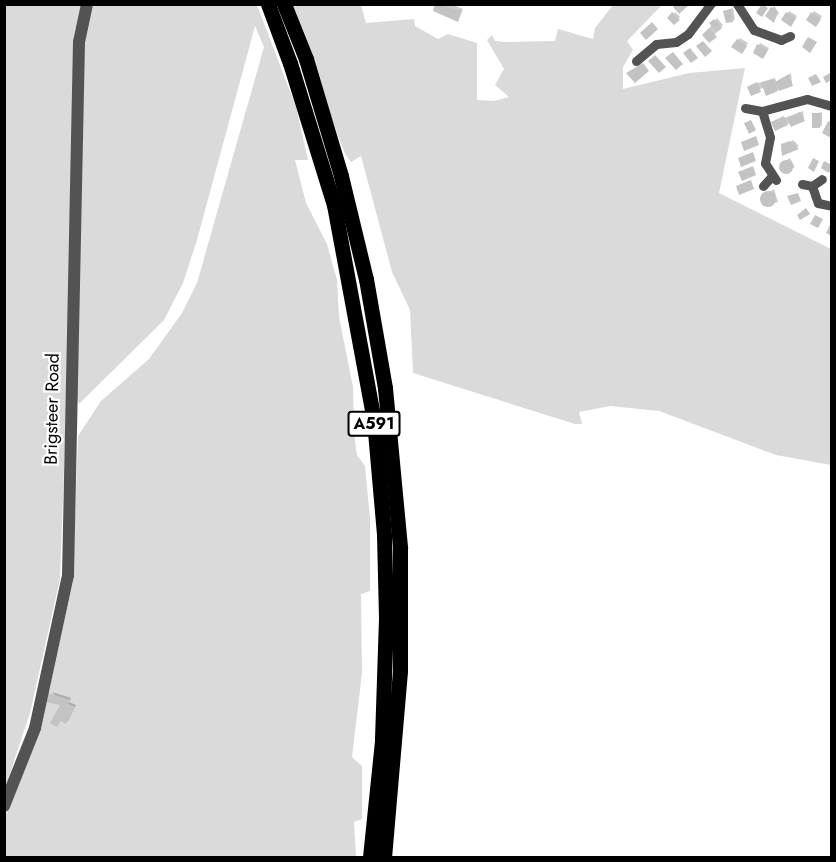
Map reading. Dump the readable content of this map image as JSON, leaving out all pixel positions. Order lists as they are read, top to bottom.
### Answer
{
  "streets": {
    "highway": ["A591"],
    "street": ["Brigsteer Road"]
  }
}
